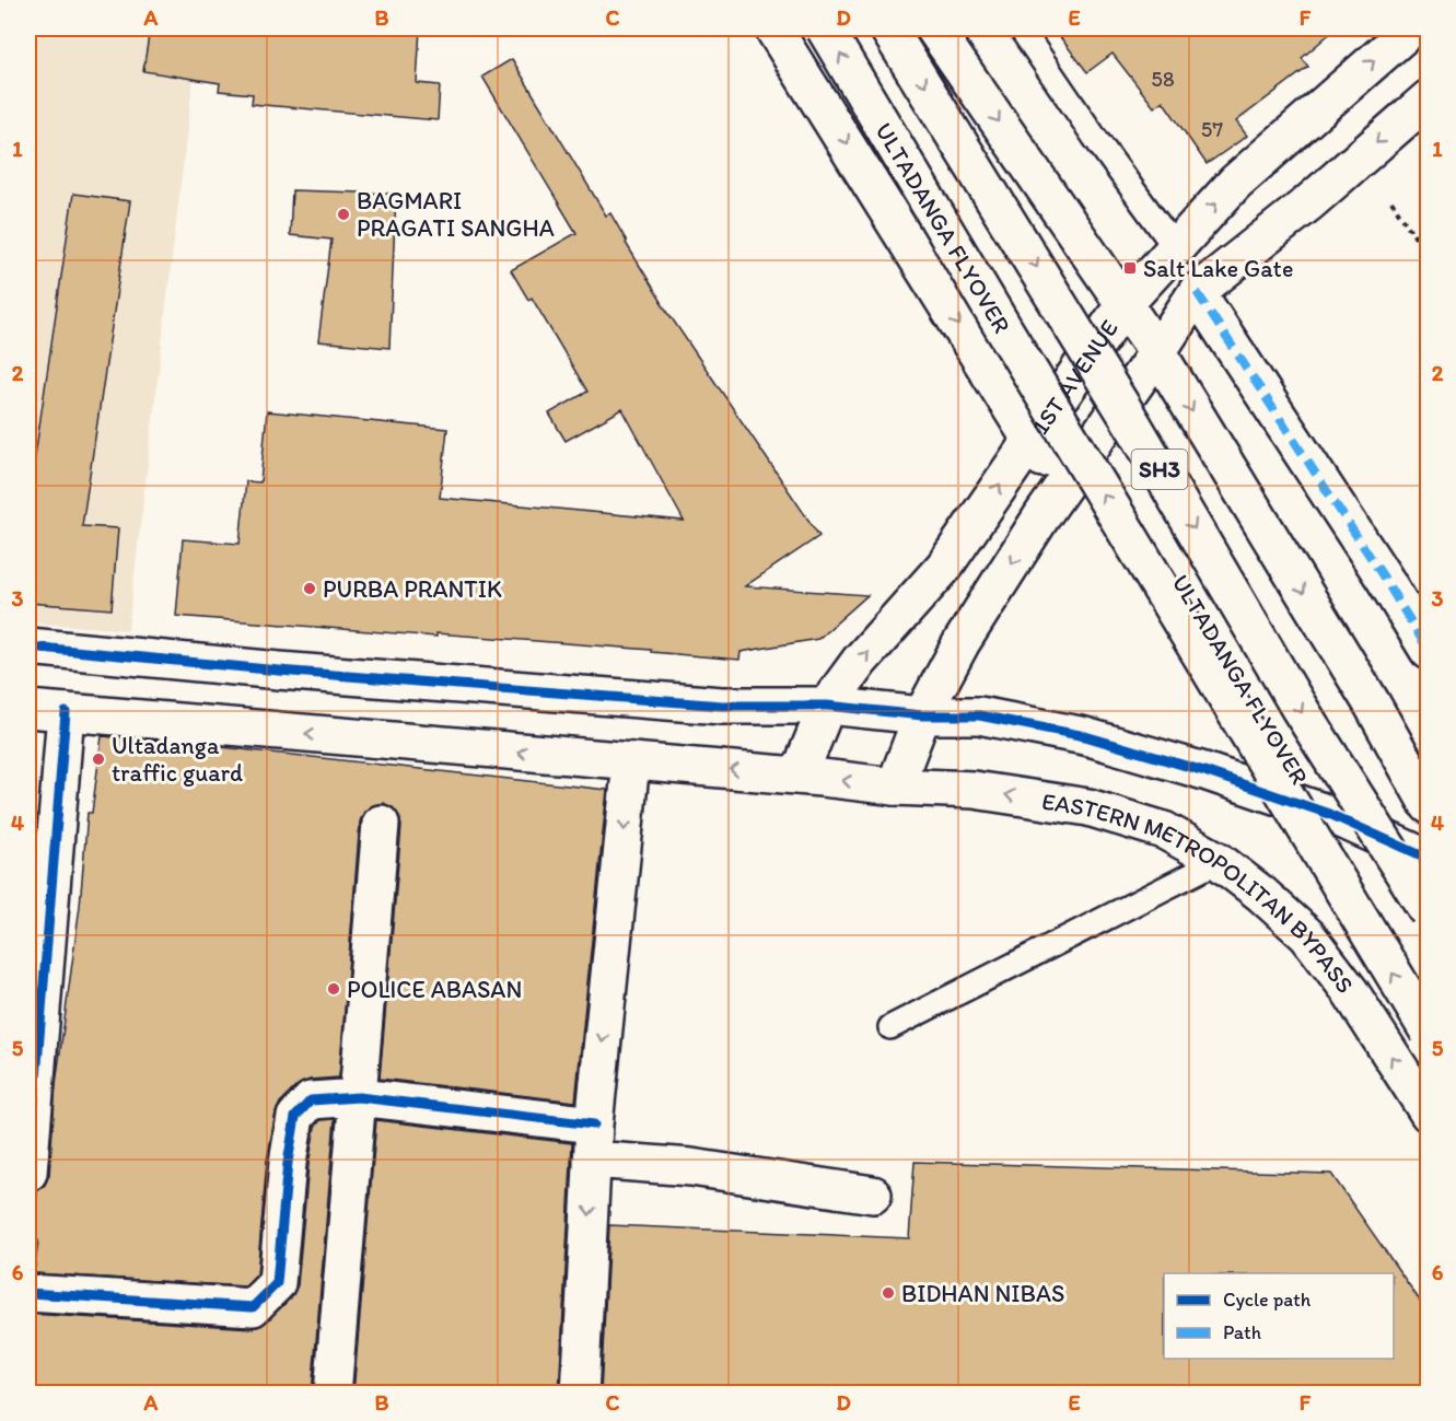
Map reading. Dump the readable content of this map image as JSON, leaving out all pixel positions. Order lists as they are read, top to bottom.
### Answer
{
  "streets": {
    "main road": [
      "ULTADANGA FLYOVER",
      "1ST AVENUE",
      "SH3",
      "EASTERN METROPOLITAN BYPASS"
    ]
  },
  "crossings": [
    ["1ST AVENUE", "EASTERN METROPOLITAN BYPASS"]
  ],
  "places": {
    "other": [
      "BAGMARI PRAGATI SANGHA",
      "PURBA PRANTIK",
      "Ultadanga traffic guard",
      "POLICE ABASAN",
      "BIDHAN NIBAS"
    ],
    "transit": ["Salt Lake Gate"]
  },
  "house_numbers": ["58", "57"],
  "legend": ["Cycle path", "Path"],
  "grid": {
    "columns": [
      "A",
      "B",
      "C",
      "D",
      "E",
      "F"
    ],
    "rows": [
      "1",
      "2",
      "3",
      "4",
      "5",
      "6"
    ]
  }
}
